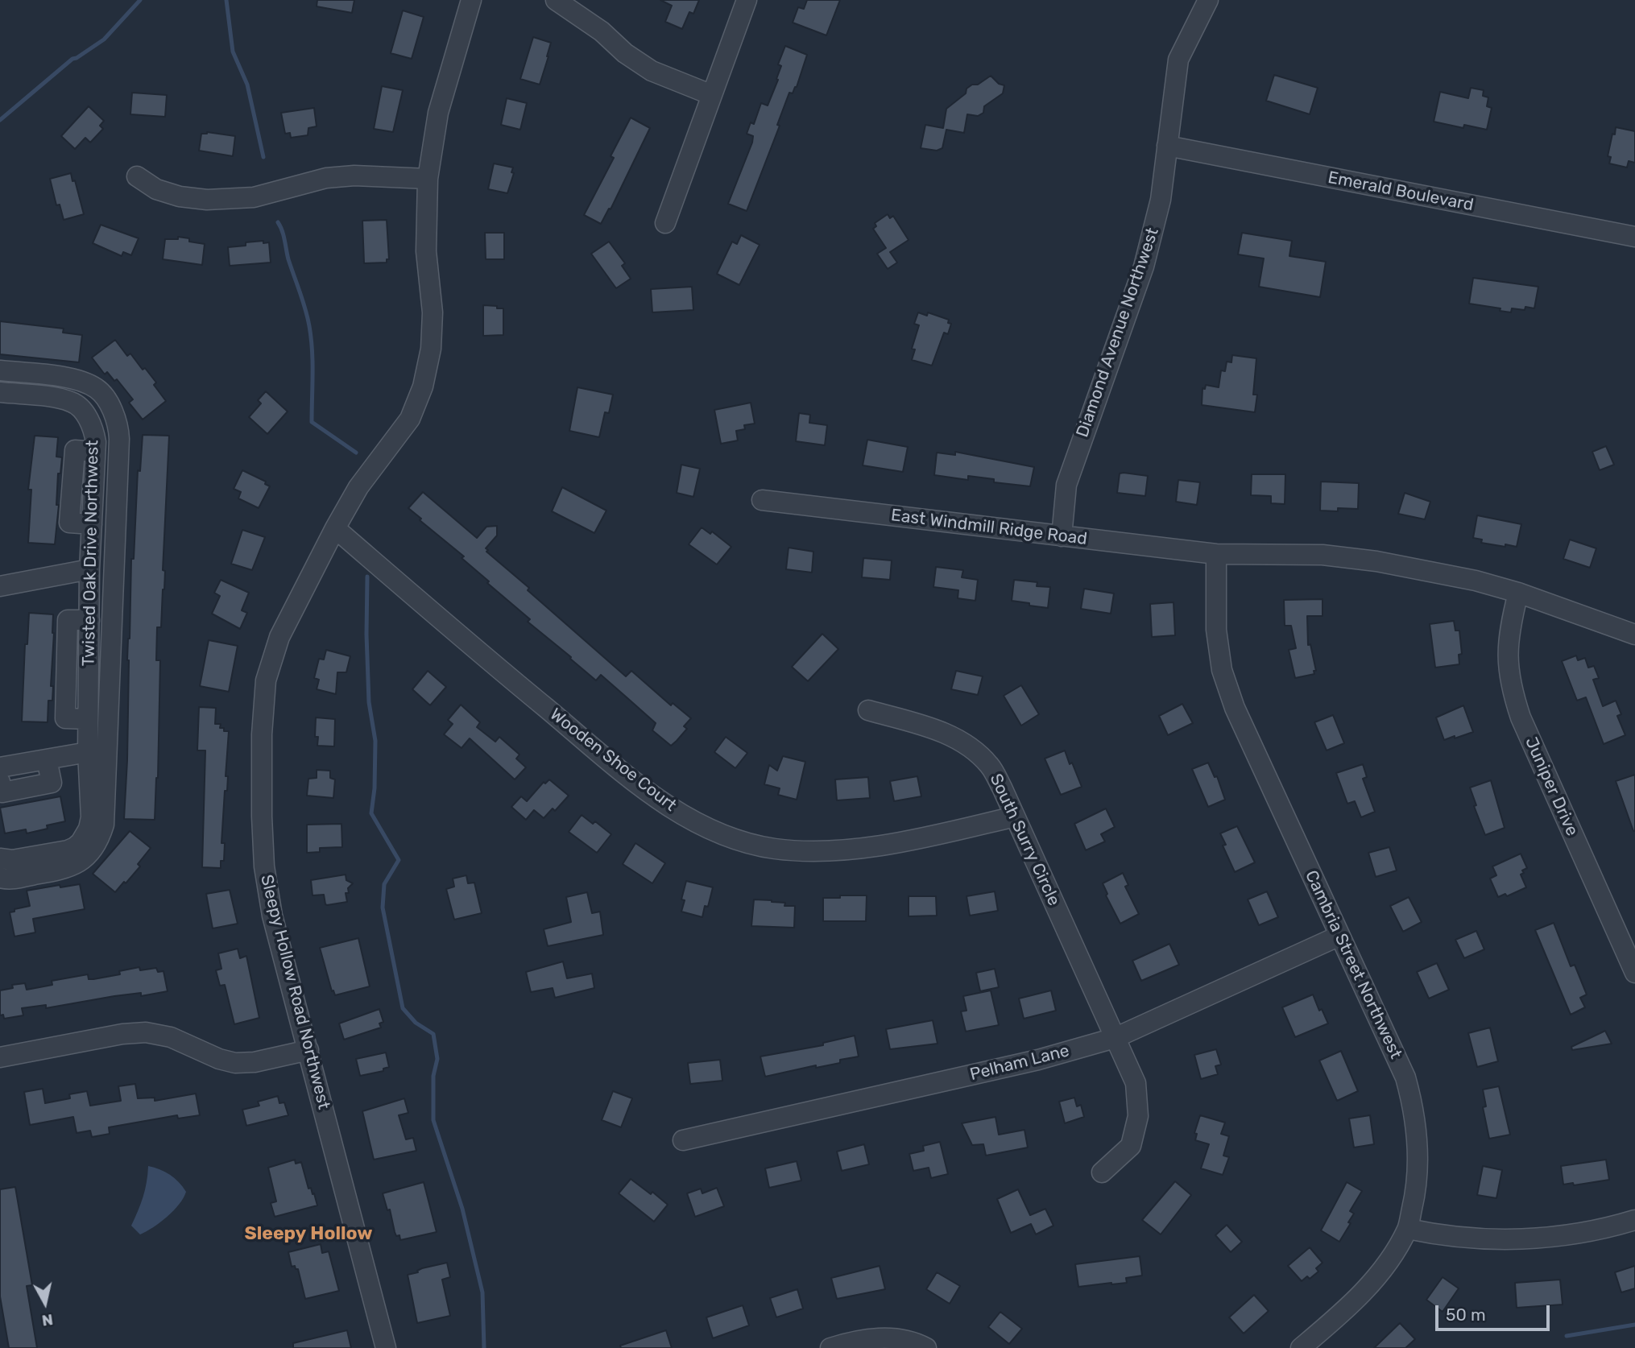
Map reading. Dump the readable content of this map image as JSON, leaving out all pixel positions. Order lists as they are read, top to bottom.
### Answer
{
  "streets": {
    "street": [
      "Emerald Boulevard",
      "Diamond Avenue Northwest",
      "East Windmill Ridge Road",
      "Twisted Oak Drive Northwest",
      "Wooden Shoe Court",
      "Juniper Drive",
      "South Surry Circle",
      "Cambria Street Northwest",
      "Sleepy Hollow Road Northwest",
      "Pelham Lane"
    ]
  },
  "crossings": [
    ["Emerald Boulevard", "Diamond Avenue Northwest"],
    ["Diamond Avenue Northwest", "East Windmill Ridge Road"],
    ["East Windmill Ridge Road", "Juniper Drive"],
    ["East Windmill Ridge Road", "Cambria Street Northwest"],
    ["Wooden Shoe Court", "South Surry Circle"],
    ["Wooden Shoe Court", "Sleepy Hollow Road Northwest"],
    ["South Surry Circle", "Pelham Lane"],
    ["Cambria Street Northwest", "Pelham Lane"]
  ],
  "districts": ["Sleepy Hollow"],
  "scale_bar": "50 m",
  "north": "bottom"
}
